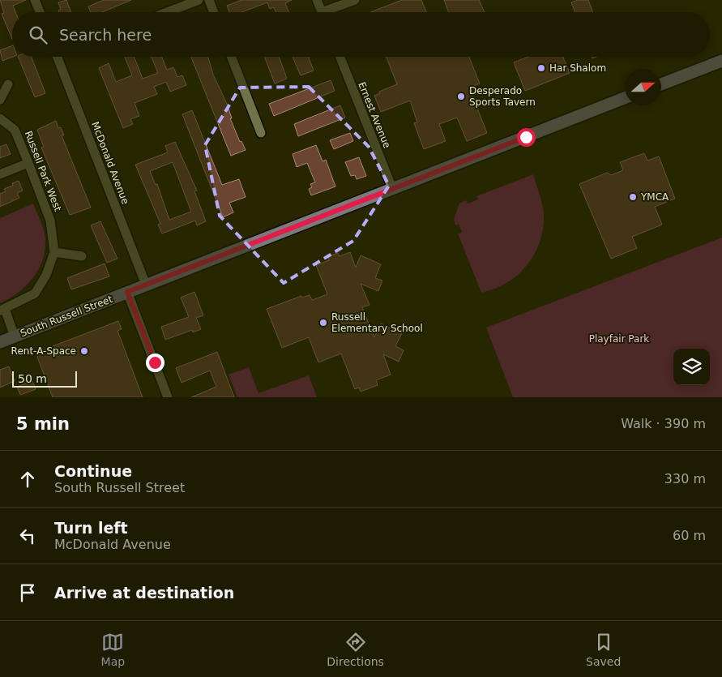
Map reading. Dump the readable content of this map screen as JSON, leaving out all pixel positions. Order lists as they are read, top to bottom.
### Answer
{
  "streets": {
    "main road": ["South Russell Street"],
    "street": ["Ernest Avenue", "McDonald Avenue", "Russell Park West"]
  },
  "crossings": [
    ["Ernest Avenue", "South Russell Street"],
    ["McDonald Avenue", "South Russell Street"]
  ],
  "parks": ["Playfair Park"],
  "places": [
    "Har Shalom",
    "Desperado Sports Tavern",
    "YMCA",
    "Russell Elementary School",
    "Rent-A-Space"
  ],
  "scale_bar": "50 m",
  "north": "right",
  "page": {
    "search": "Search here",
    "scale": "50 m",
    "heading": ["5 min", "Walk · 390 m"],
    "list": [
      ["Continue", "South Russell Street", "330 m"],
      ["Turn left", "McDonald Avenue", "60 m"],
      "Arrive at destination"
    ],
    "nav": ["Map", "Directions", "Saved"]
  }
}
